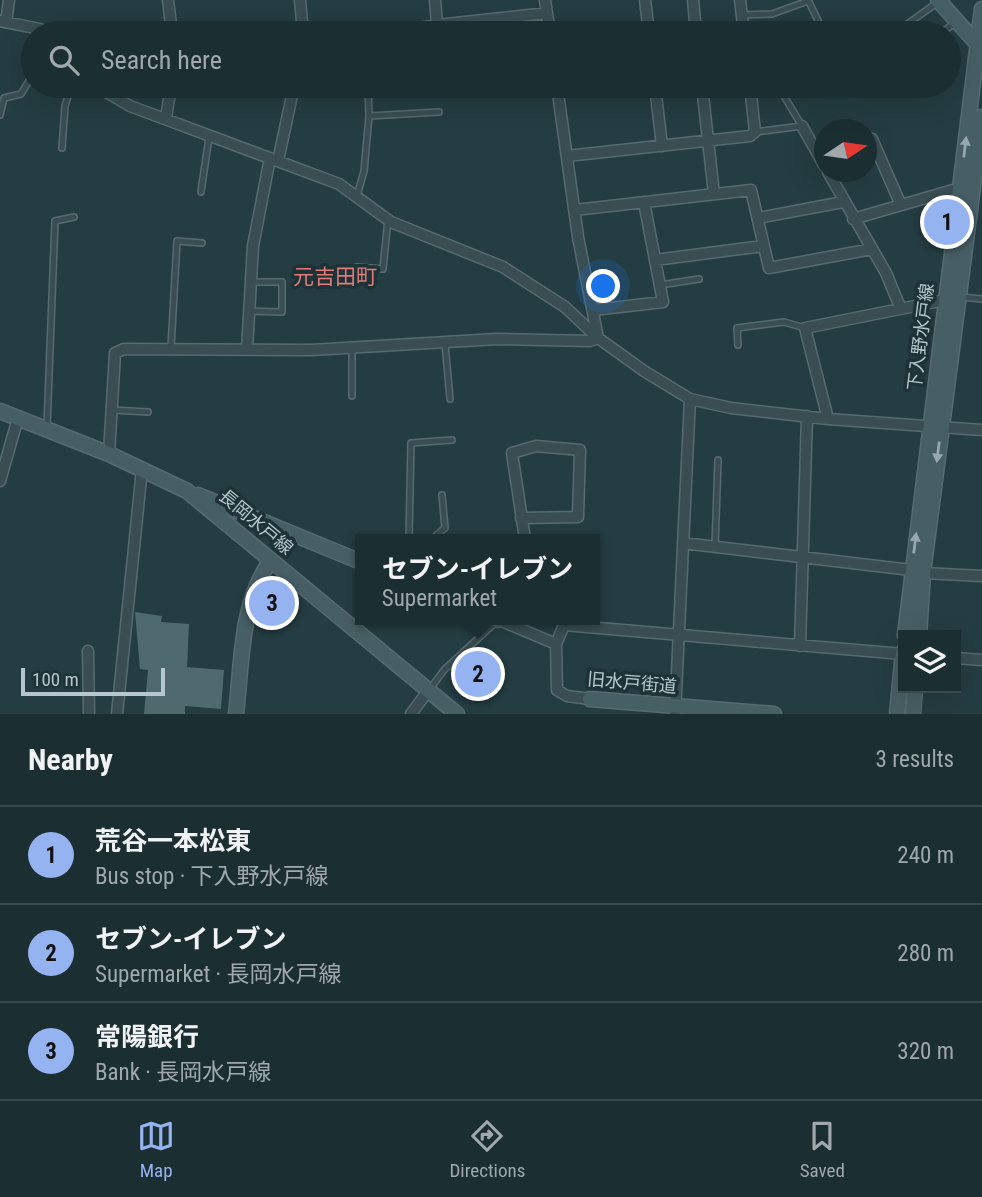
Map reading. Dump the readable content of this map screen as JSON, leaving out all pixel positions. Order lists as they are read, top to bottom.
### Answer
{
  "streets": {
    "main road": ["下入野水戸線", "長岡水戸線", "旧水戸街道"]
  },
  "districts": ["元吉田町"],
  "scale_bar": "100 m",
  "north": "right",
  "page": {
    "search": "Search here",
    "pins": ["1", "3", "2"],
    "popup": ["セブン-イレブン", "Supermarket"],
    "scale": "100 m",
    "heading": ["Nearby", "3 results"],
    "list": [
      {
        "mark": "1",
        "name": "荒谷一本松東",
        "note": "Bus stop · 下入野水戸線",
        "value": "240 m"
      },
      {
        "mark": "2",
        "name": "セブン-イレブン",
        "note": "Supermarket · 長岡水戸線",
        "value": "280 m"
      },
      {
        "mark": "3",
        "name": "常陽銀行",
        "note": "Bank · 長岡水戸線",
        "value": "320 m"
      }
    ],
    "nav": ["Map", "Directions", "Saved"]
  }
}
